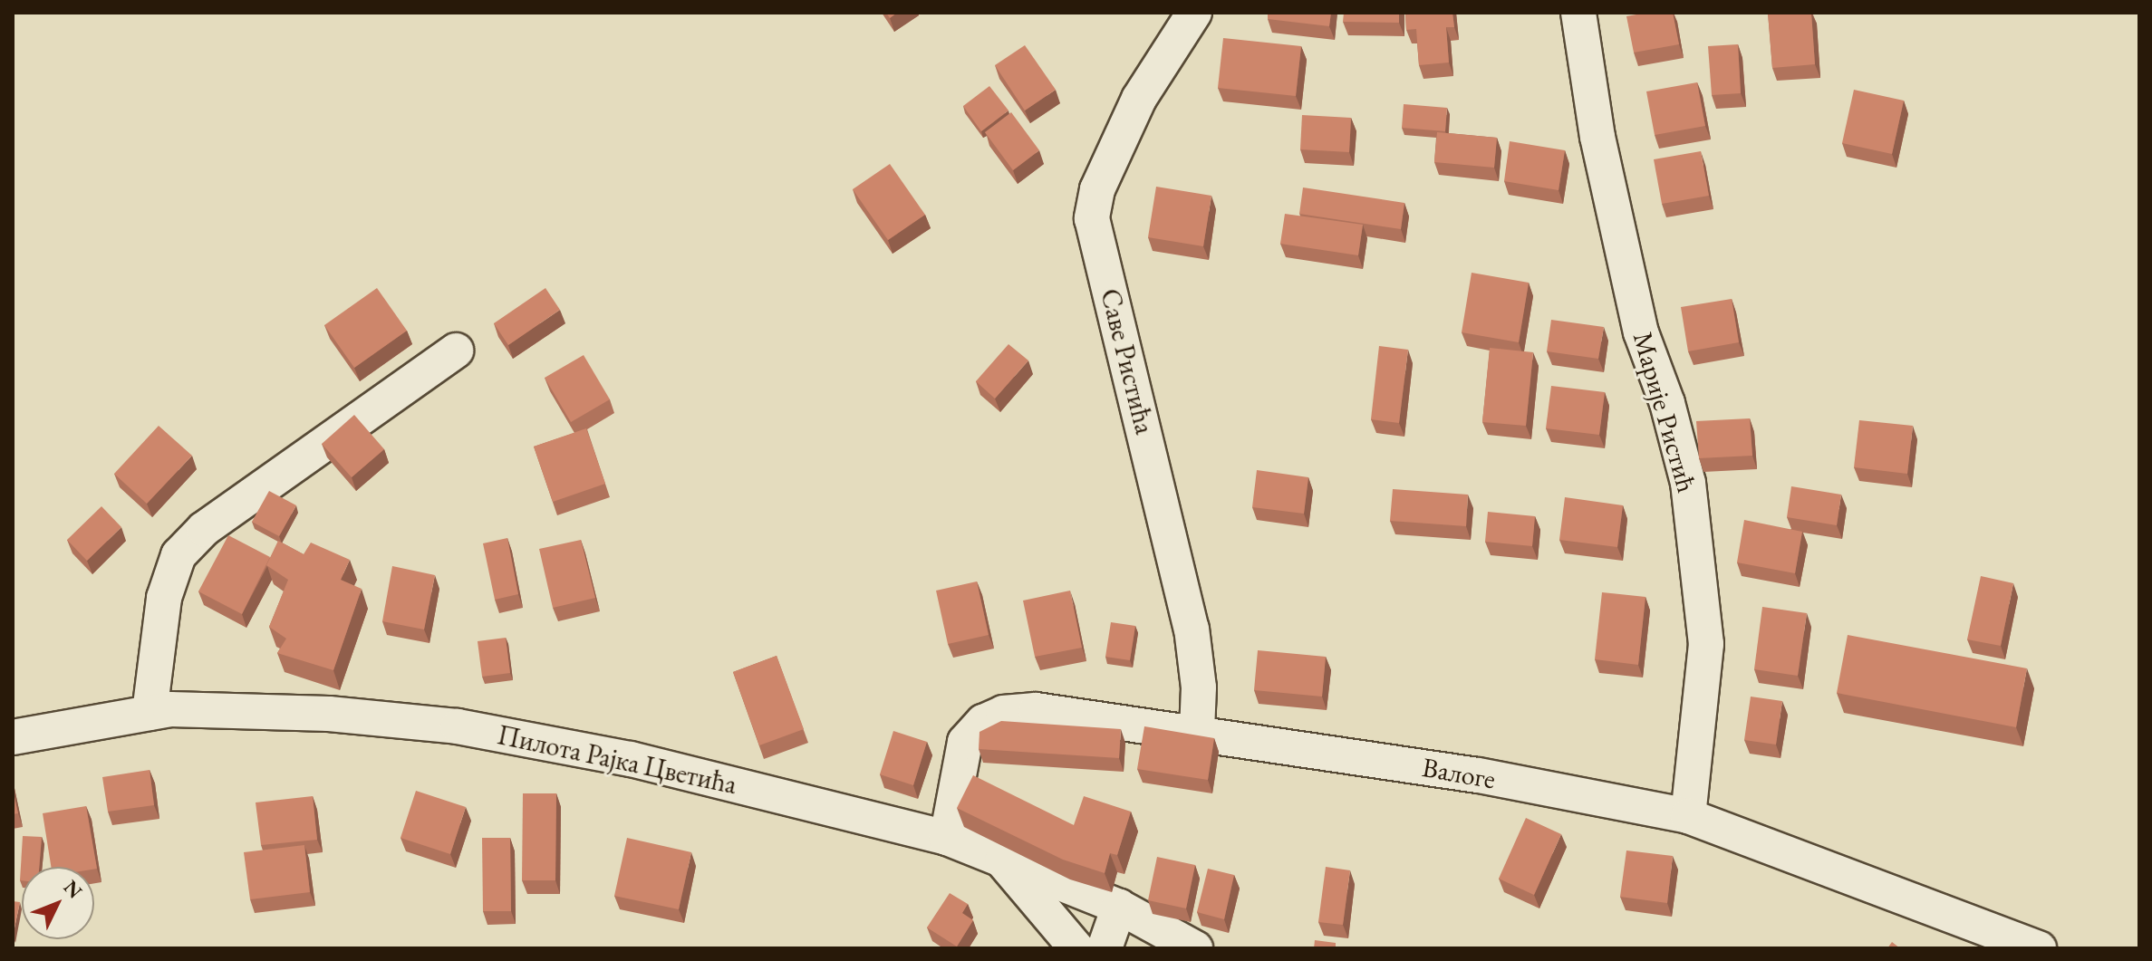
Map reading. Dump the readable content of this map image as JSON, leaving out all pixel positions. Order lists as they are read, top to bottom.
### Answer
{
  "streets": {
    "street": [
      "Саве Ристића",
      "Марије Ристић",
      "Пилота Рајка Цветића",
      "Валоге"
    ]
  },
  "crossings": [
    ["Саве Ристића", "Валоге"],
    ["Марије Ристић", "Валоге"],
    ["Пилота Рајка Цветића", "Валоге"]
  ],
  "north": "top right"
}
